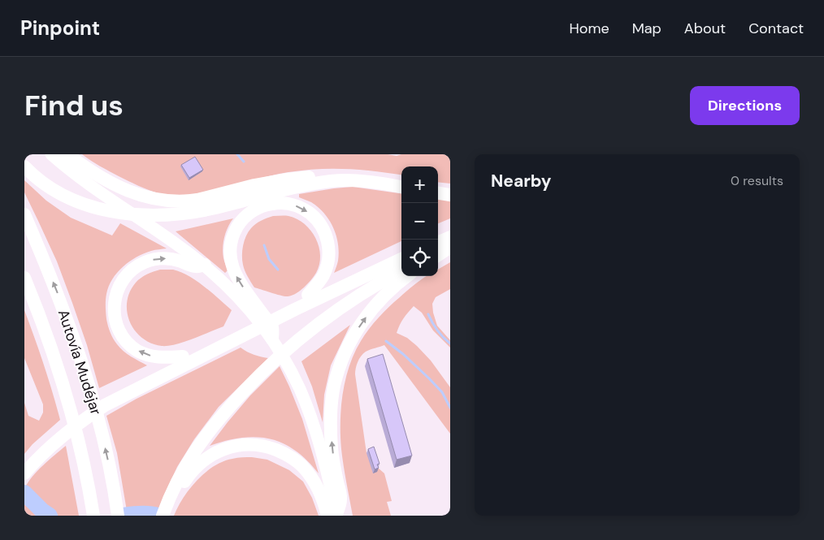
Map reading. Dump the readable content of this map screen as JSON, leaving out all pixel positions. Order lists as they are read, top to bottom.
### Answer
{
  "streets": {
    "highway": ["Autovía Mudéjar"]
  },
  "page": {
    "header": "Pinpoint",
    "nav": [
      "Home",
      "Map",
      "About",
      "Contact"
    ],
    "buttons": "Directions",
    "title": "Find us",
    "heading": ["Nearby", "0 results"],
    "map_buttons": ["+", "−"]
  }
}
